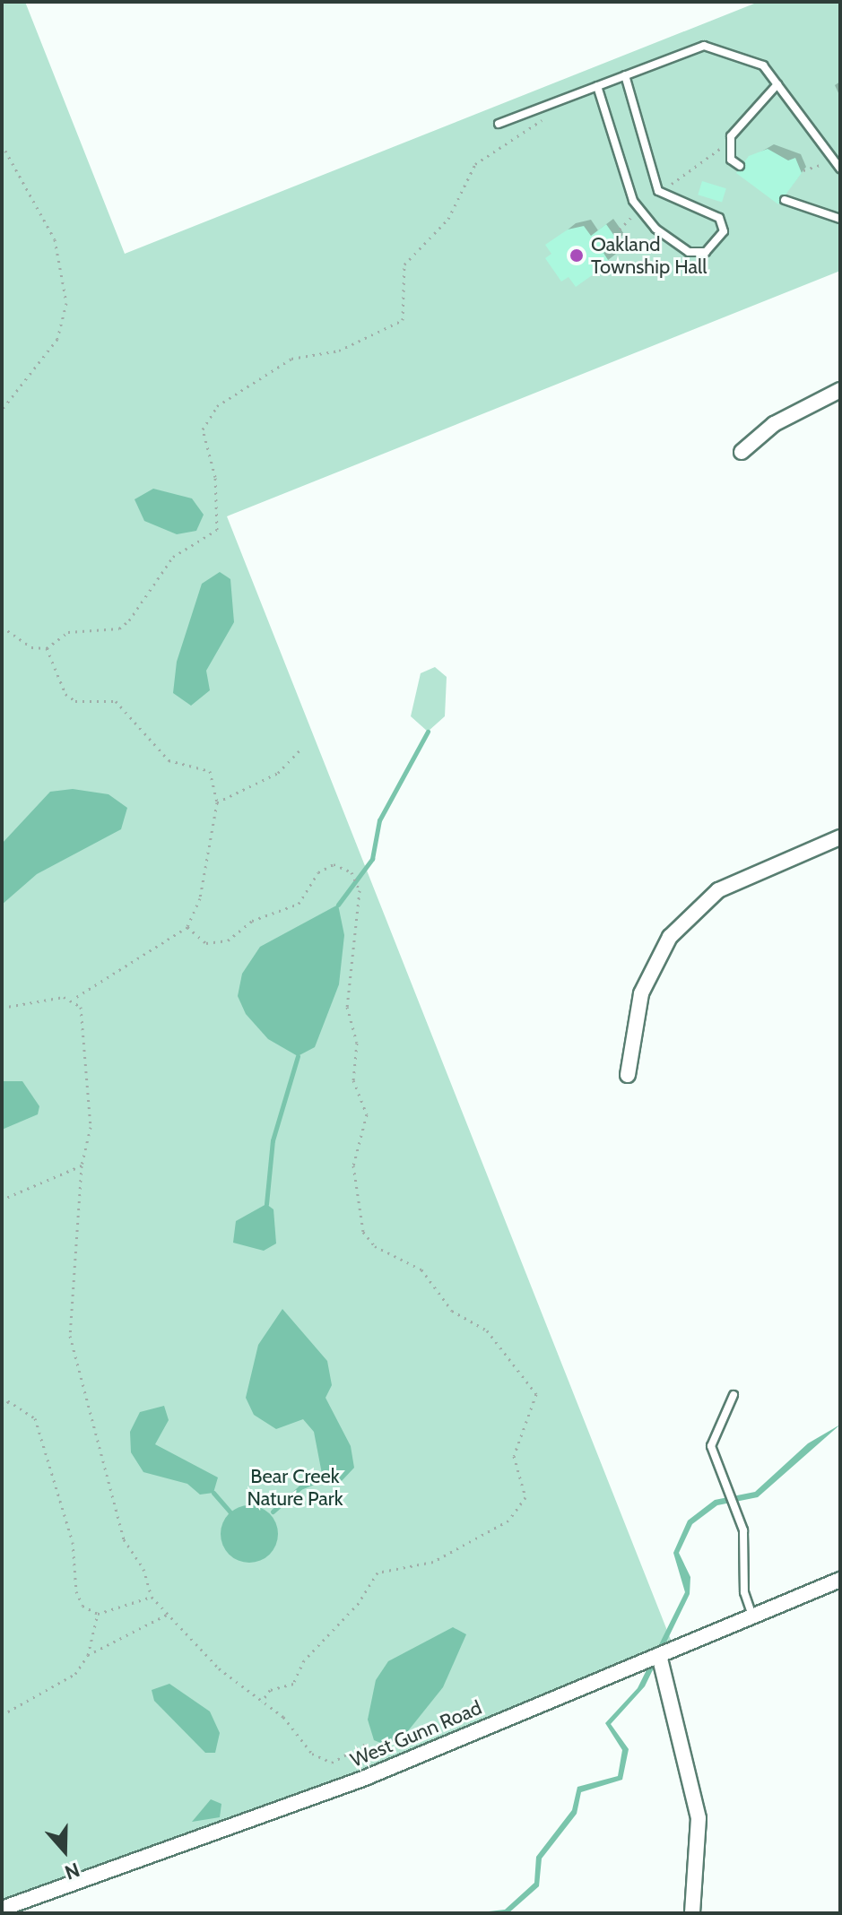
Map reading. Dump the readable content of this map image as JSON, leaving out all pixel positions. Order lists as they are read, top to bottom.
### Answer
{
  "streets": {
    "street": ["West Gunn Road"]
  },
  "parks": ["Bear Creek Nature Park"],
  "places": ["Oakland Township Hall"],
  "north": "bottom"
}
